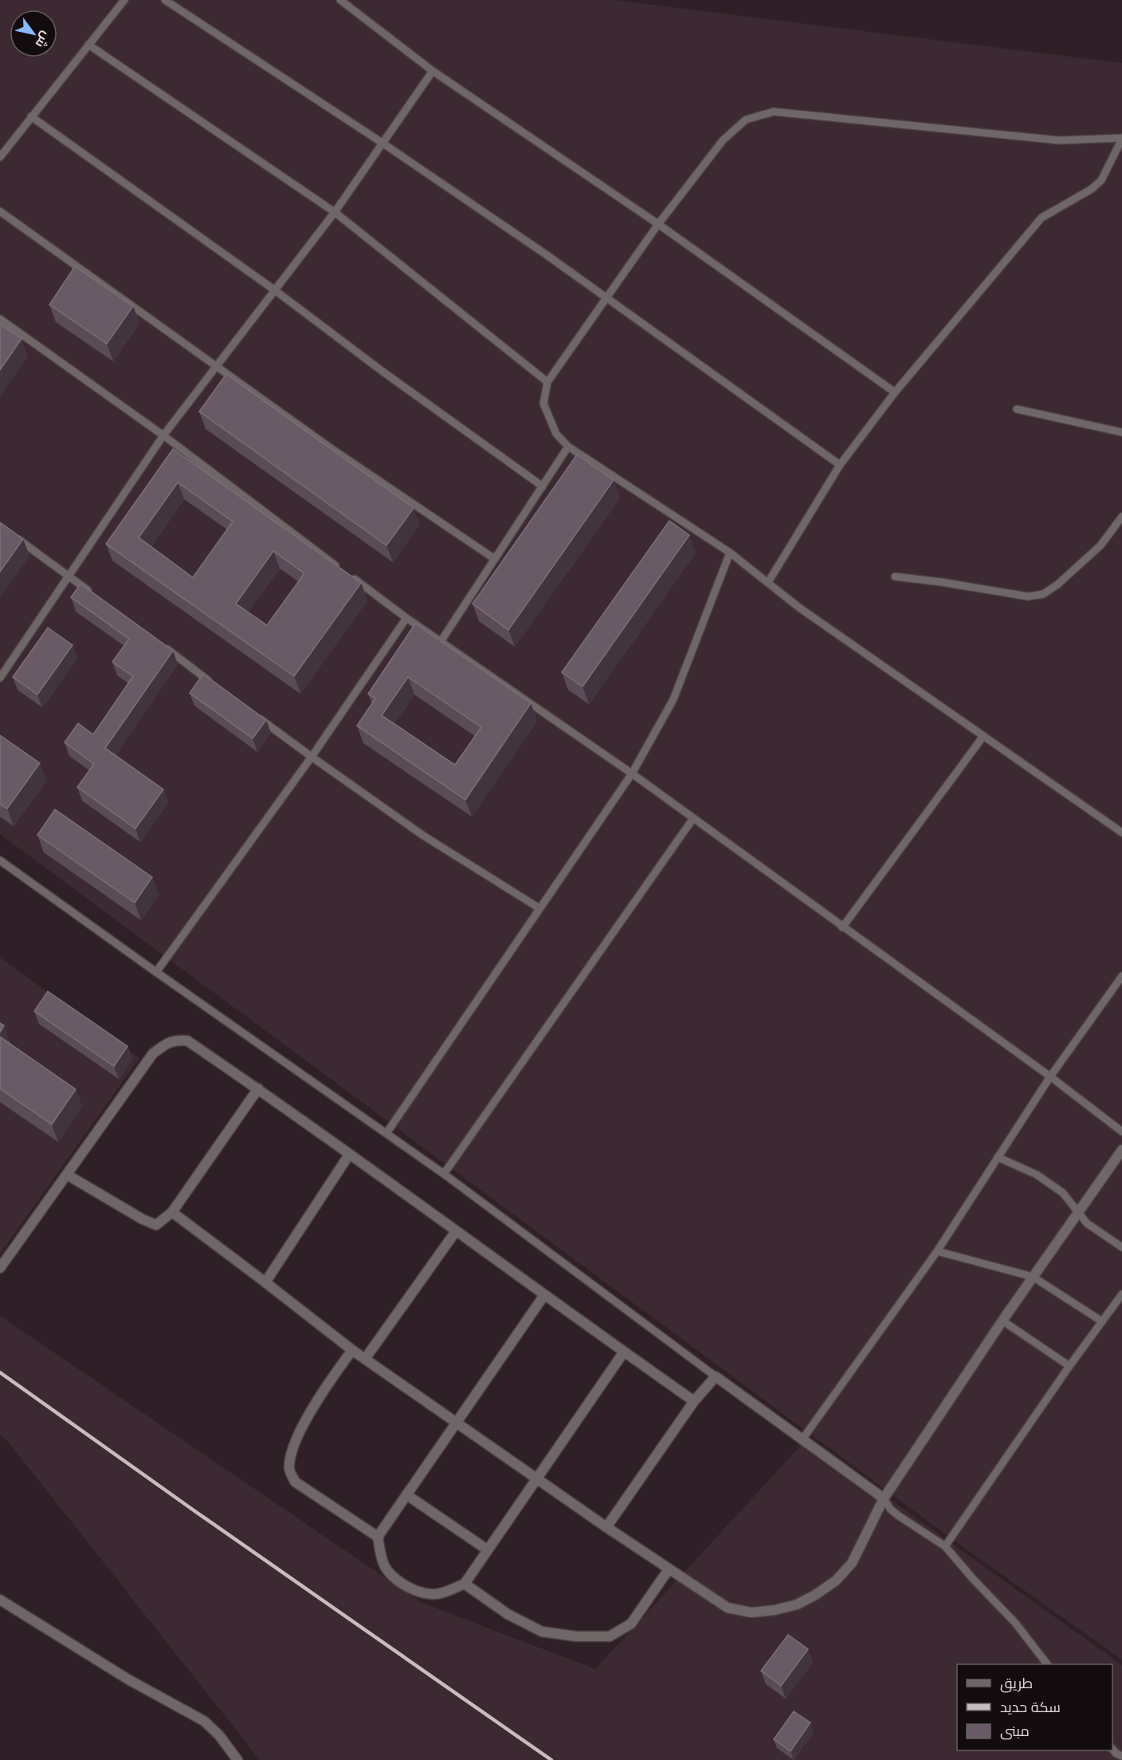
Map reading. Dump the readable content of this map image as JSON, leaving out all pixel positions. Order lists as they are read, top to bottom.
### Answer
{
  "legend": ["طريق", "سكة حديد", "مبنى"],
  "north": "bottom right"
}
